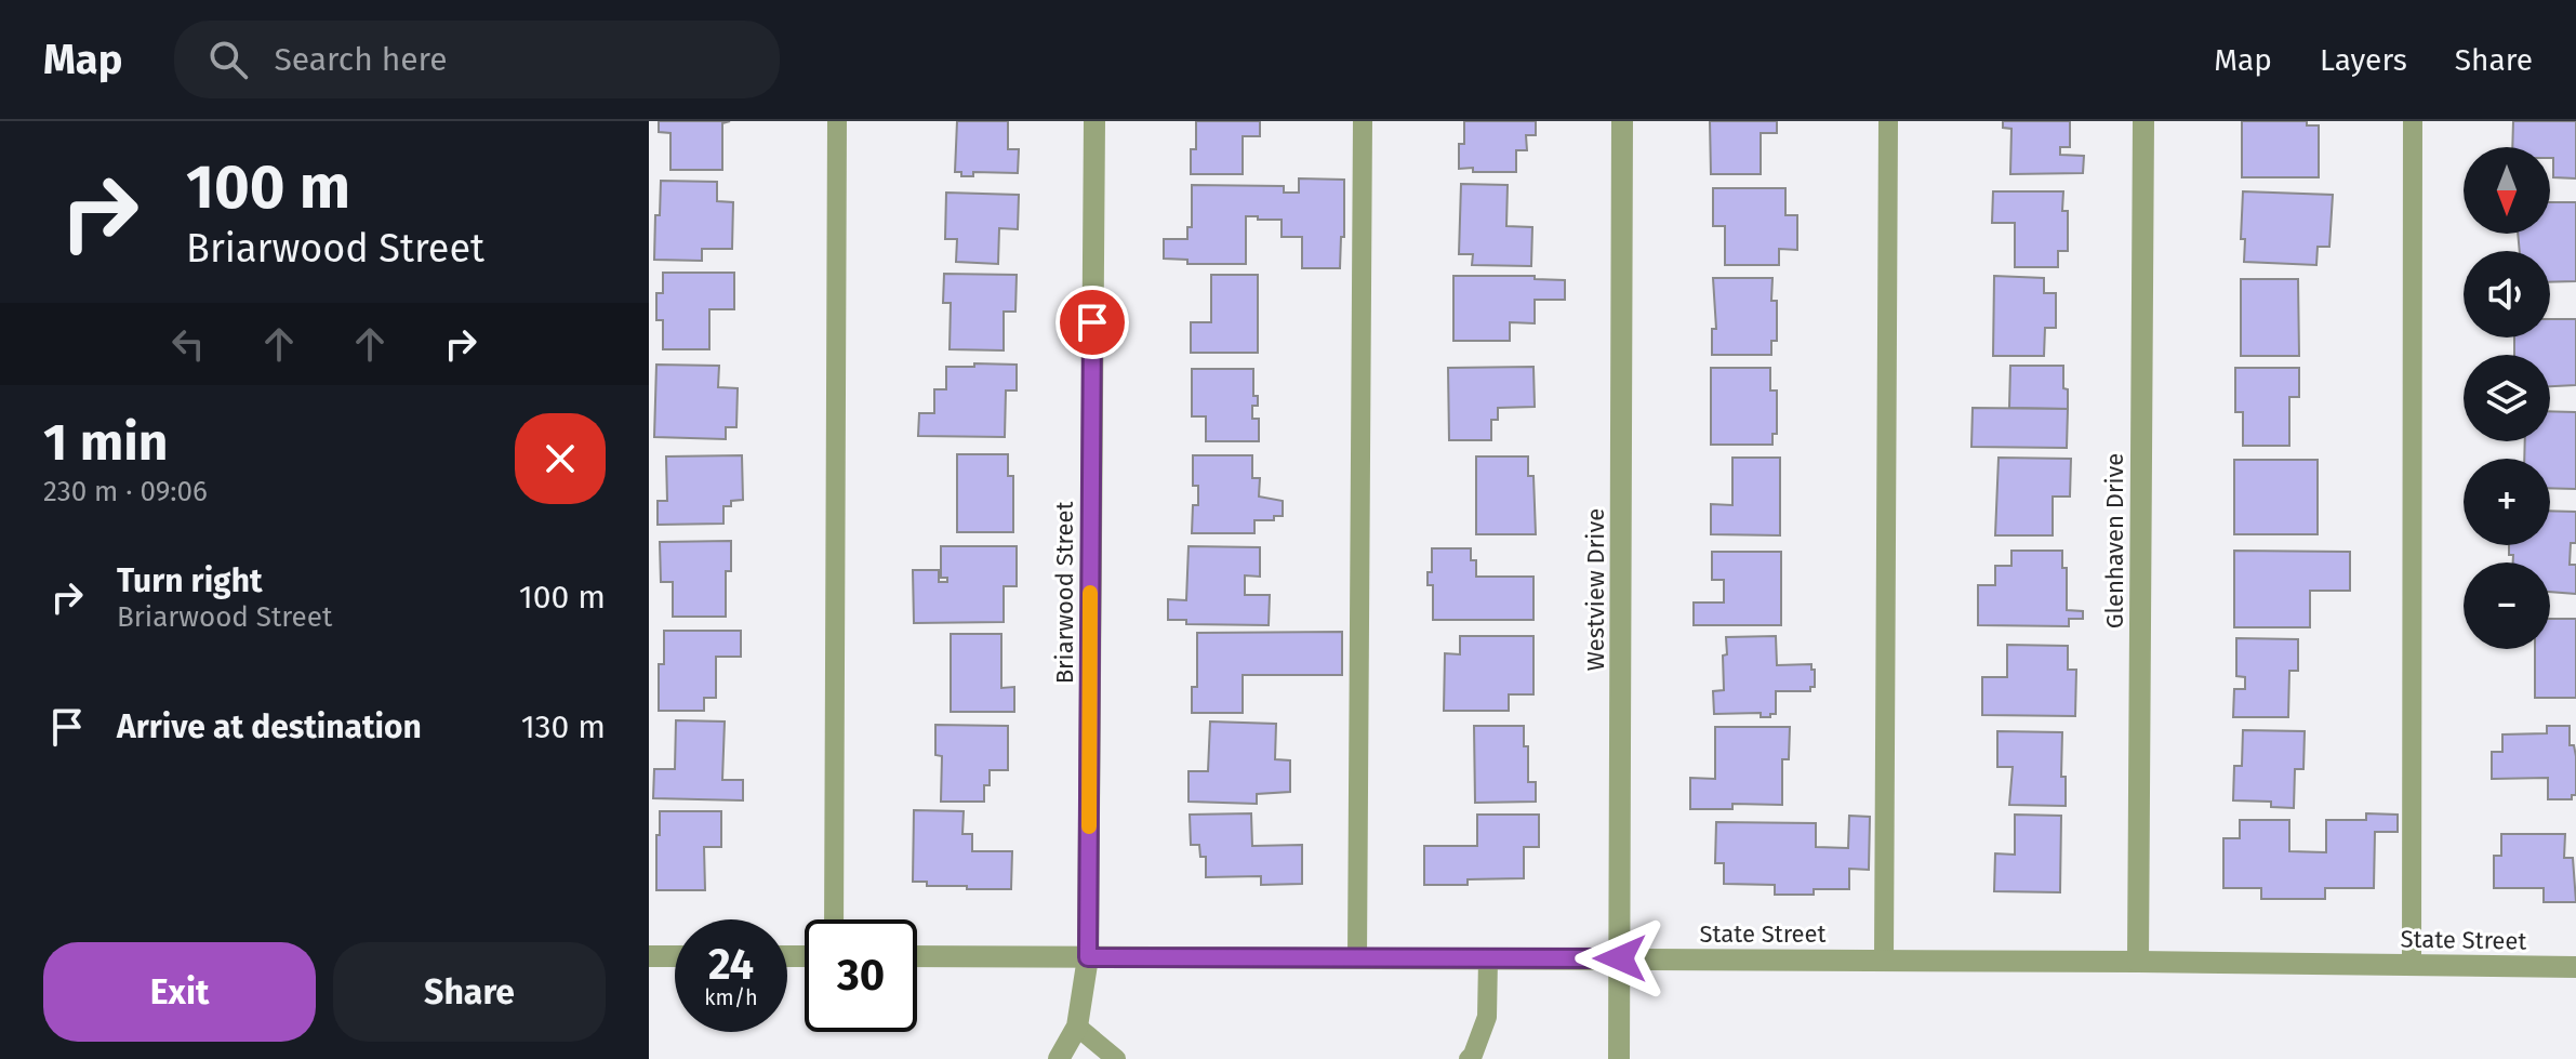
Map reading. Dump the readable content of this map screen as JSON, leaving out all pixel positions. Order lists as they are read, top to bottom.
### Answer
{
  "streets": {
    "street": [
      "Glenhaven Drive",
      "Westview Drive",
      "Briarwood Street",
      "State Street"
    ]
  },
  "crossings": [
    ["Glenhaven Drive", "State Street"],
    ["Westview Drive", "State Street"],
    ["Briarwood Street", "State Street"]
  ],
  "north": "bottom",
  "page": {
    "header": "Map",
    "search": "Search here",
    "nav": ["Map", "Layers", "Share"],
    "turn": ["100 m", "Briarwood Street"],
    "map_buttons": ["+", "−"],
    "heading": ["1 min", "230 m · 09:06"],
    "list": [
      {
        "name": "Turn right",
        "note": "Briarwood Street",
        "value": "100 m"
      },
      {
        "name": "Arrive at destination",
        "value": "130 m"
      }
    ],
    "speed": "24 km/h",
    "limit": "30",
    "buttons": ["Exit", "Share"]
  }
}
